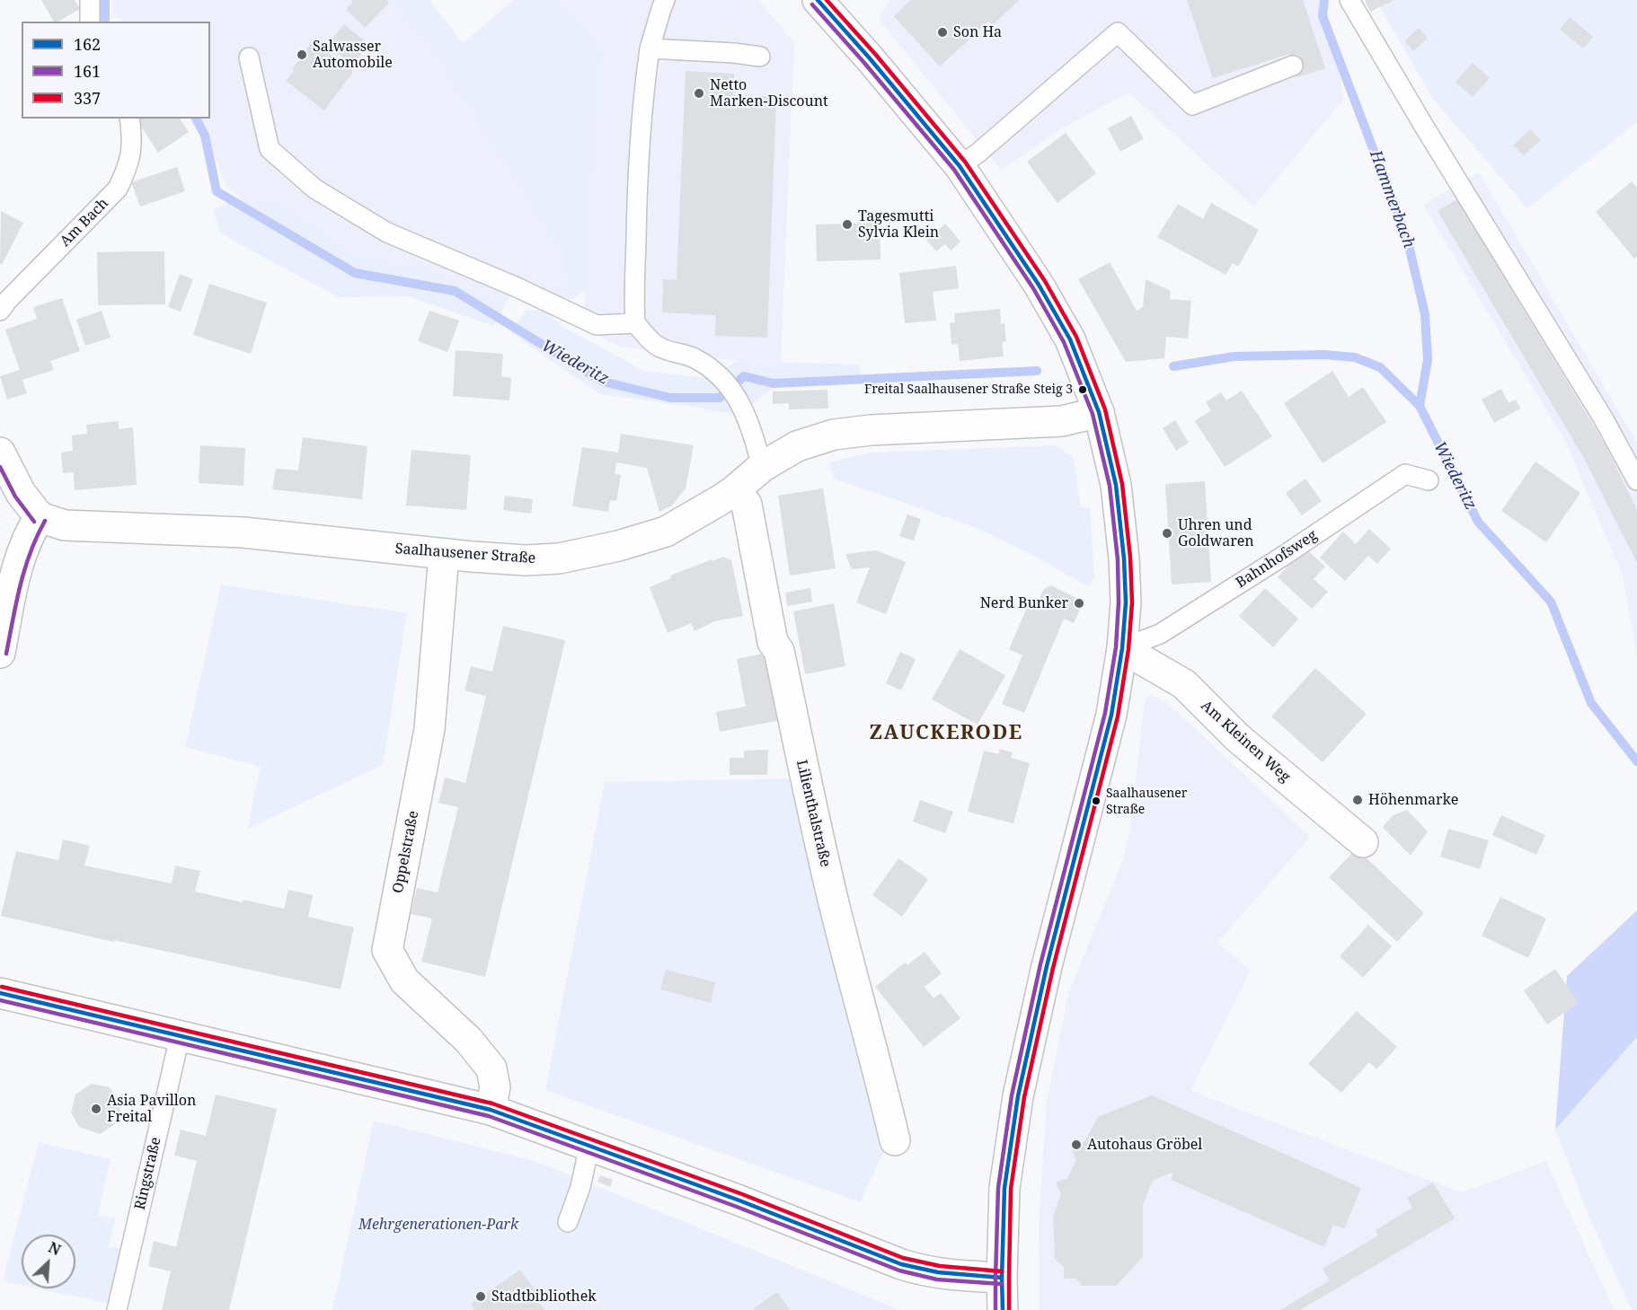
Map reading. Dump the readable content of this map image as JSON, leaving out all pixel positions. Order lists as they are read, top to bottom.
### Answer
{
  "streets": {
    "street": [
      "Saalhausener Straße",
      "Am Kleinen Weg",
      "Lilienthalstraße",
      "Oppelstraße"
    ],
    "lane": ["Am Bach", "Bahnhofsweg", "Ringstraße"]
  },
  "crossings": [
    ["Saalhausener Straße", "Lilienthalstraße"],
    ["Saalhausener Straße", "Oppelstraße"],
    ["Bahnhofsweg", "Am Kleinen Weg"]
  ],
  "districts": ["ZAUCKERODE"],
  "water": ["Hammerbach", "Wiederitz"],
  "parks": ["Mehrgenerationen-Park"],
  "places": [
    "Son Ha",
    "Salwasser Automobile",
    "Netto Marken-Discount",
    "Tagesmutti Sylvia Klein",
    "Freital Saalhausener Straße Steig 3",
    "Uhren und Goldwaren",
    "Nerd Bunker",
    "Höhenmarke",
    "Saalhausener Straße",
    "Asia Pavillon Freital",
    "Autohaus Gröbel",
    "Stadtbibliothek"
  ],
  "lines": ["transit line 162", "transit line 337", "transit line 161"],
  "legend": ["162", "161", "337"],
  "north": "top right"
}
